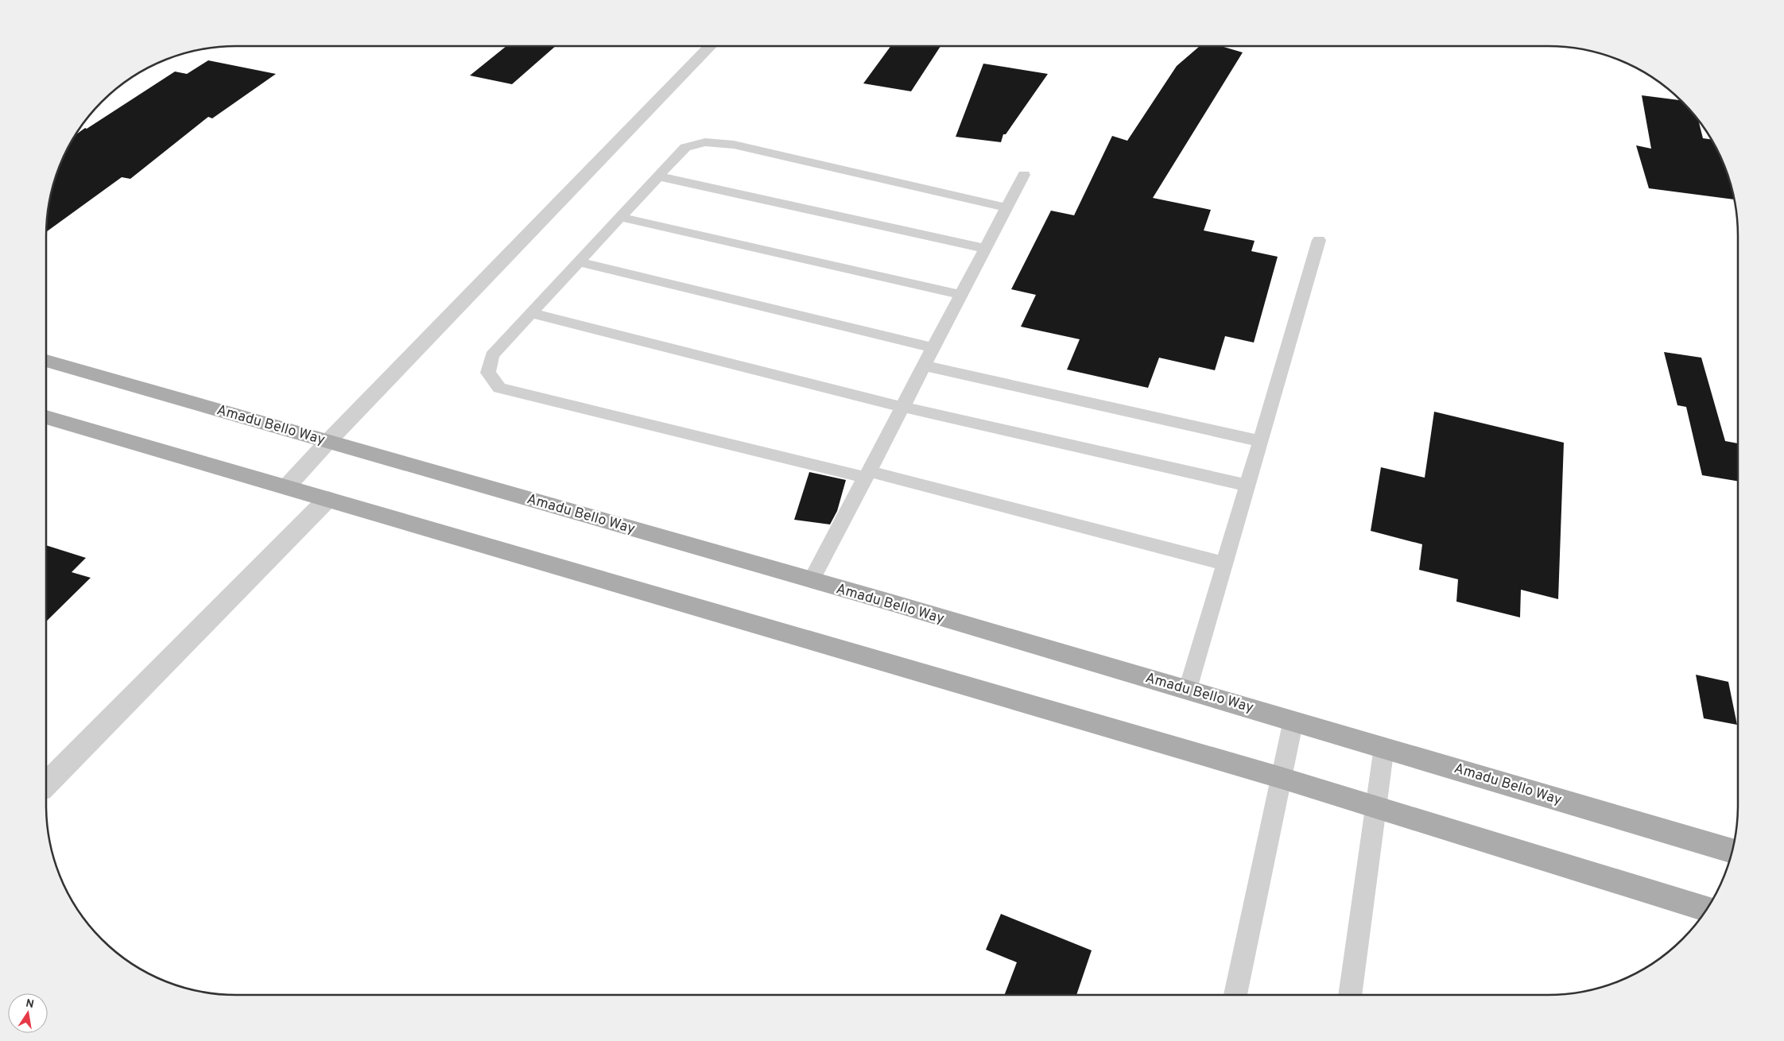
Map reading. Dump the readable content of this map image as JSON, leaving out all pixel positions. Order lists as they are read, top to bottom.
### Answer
{
  "streets": {
    "main road": ["Amadu Bello Way"]
  },
  "north": "top"
}
